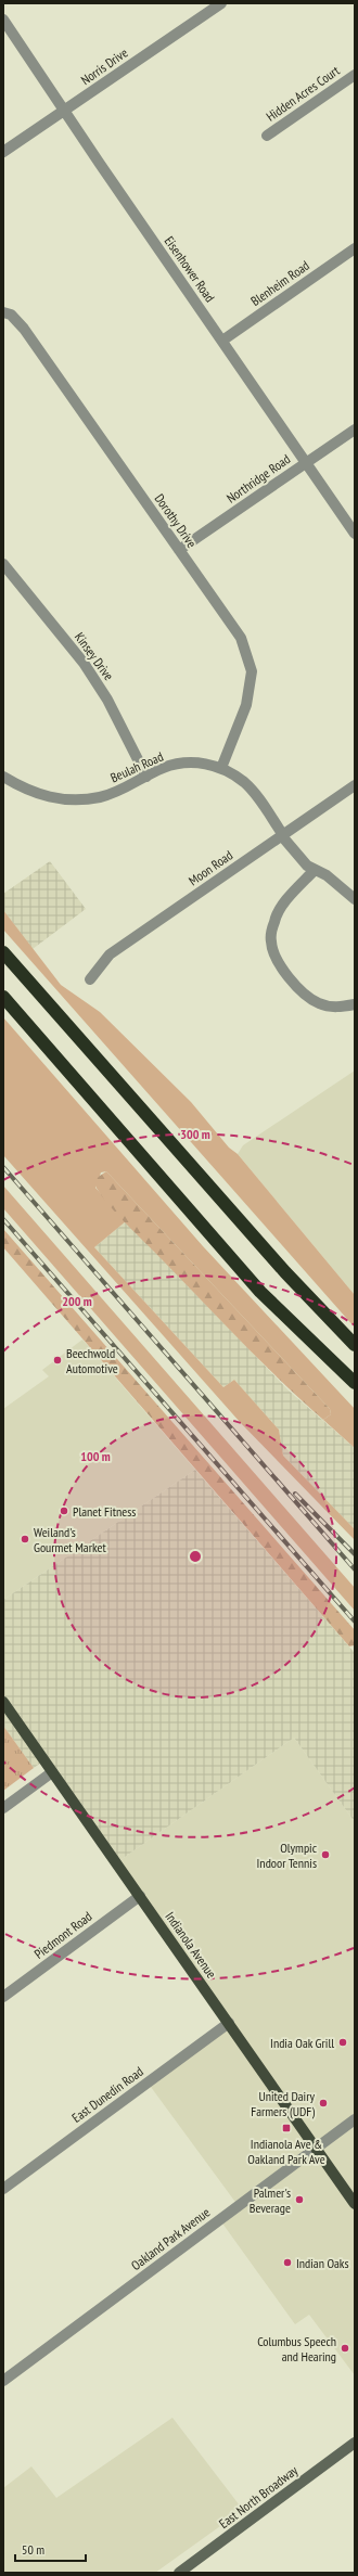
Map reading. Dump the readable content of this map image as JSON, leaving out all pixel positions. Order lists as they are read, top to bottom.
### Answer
{
  "streets": {
    "main road": ["Indianola Avenue", "East North Broadway"],
    "street": [
      "Norris Drive",
      "Hidden Acres Court",
      "Eisenhower Road",
      "Blenheim Road",
      "Northridge Road",
      "Dorothy Drive",
      "Kinsey Drive",
      "Beulah Road",
      "Moon Road",
      "Piedmont Road",
      "East Dunedin Road",
      "Oakland Park Avenue"
    ]
  },
  "crossings": [
    ["Norris Drive", "Eisenhower Road"],
    ["Eisenhower Road", "Blenheim Road"],
    ["Eisenhower Road", "Northridge Road"],
    ["Northridge Road", "Dorothy Drive"],
    ["Dorothy Drive", "Beulah Road"],
    ["Kinsey Drive", "Beulah Road"],
    ["Beulah Road", "Moon Road"],
    ["Piedmont Road", "Indianola Avenue"],
    ["Indianola Avenue", "East Dunedin Road"],
    ["Indianola Avenue", "Oakland Park Avenue"]
  ],
  "places": {
    "other": [
      "Beechwold Automotive",
      "Planet Fitness",
      "Weiland's Gourmet Market",
      "Olympic Indoor Tennis",
      "India Oak Grill",
      "United Dairy Farmers (UDF)",
      "Palmer's Beverage",
      "Indian Oaks",
      "Columbus Speech and Hearing"
    ],
    "transit": ["Indianola Ave & Oakland Park Ave"]
  },
  "scale_bar": "50 m",
  "rings": ["300 m", "200 m", "100 m"]
}
